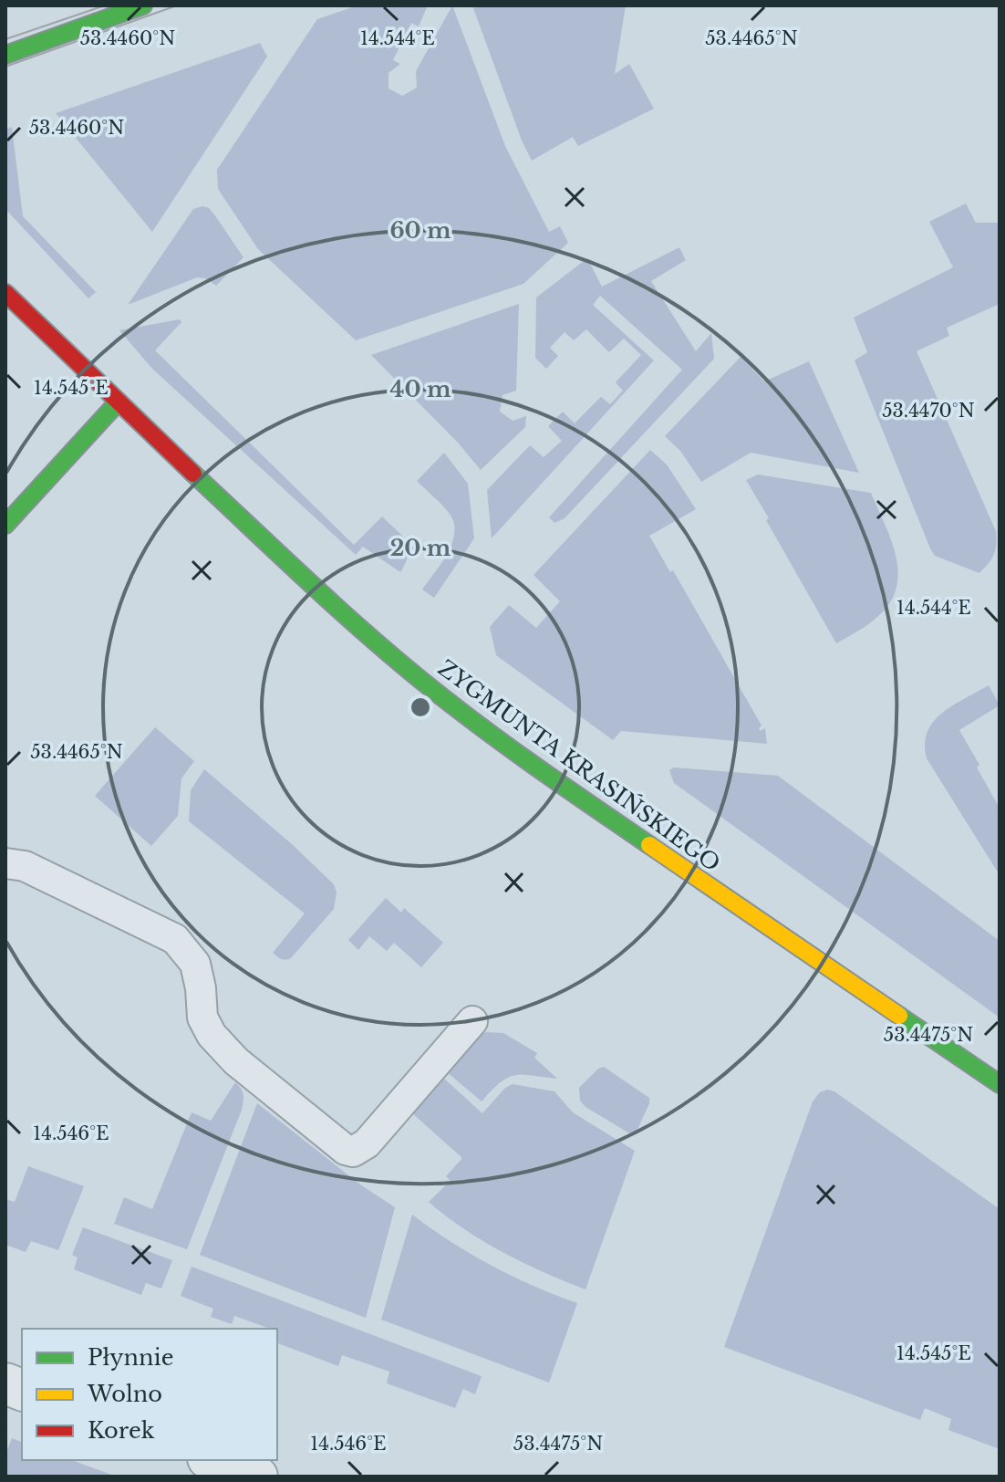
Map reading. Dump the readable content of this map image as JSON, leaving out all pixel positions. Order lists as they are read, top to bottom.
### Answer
{
  "streets": {
    "street": ["ZYGMUNTA KRASIŃSKIEGO"]
  },
  "legend": ["Płynnie", "Wolno", "Korek"],
  "coordinates": [
    "53.4460°N",
    "14.544°E",
    "53.4465°N",
    "14.545°E",
    "53.4470°N",
    "53.4475°N",
    "14.546°E"
  ],
  "rings": ["60 m", "40 m", "20 m"]
}
